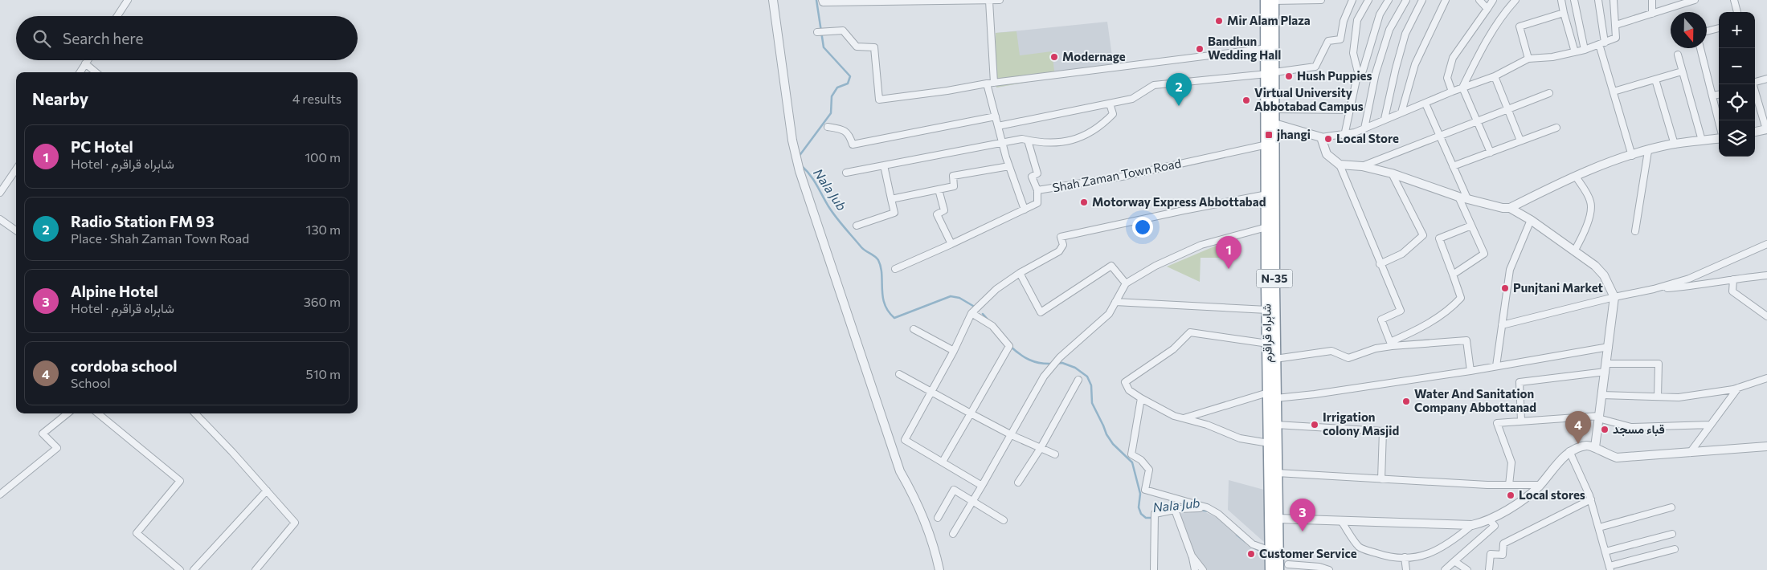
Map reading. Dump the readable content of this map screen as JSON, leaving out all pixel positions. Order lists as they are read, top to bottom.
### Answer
{
  "streets": {
    "highway": ["N-35", "شاہراہ قراقرم"],
    "street": ["Shah Zaman Town Road"]
  },
  "crossings": [
    ["Shah Zaman Town Road", "شاہراہ قراقرم"]
  ],
  "water": ["Nala Jub"],
  "places": {
    "other": [
      "Mir Alam Plaza",
      "Bandhun Wedding Hall",
      "Modernage",
      "Hush Puppies",
      "Virtual University Abbotabad Campus",
      "Local Store",
      "Motorway Express Abbottabad",
      "Punjtani Market",
      "Water And Sanitation Company Abbottanad",
      "Irrigation colony Masjid",
      "قباء مسجد",
      "Local stores",
      "Customer Service"
    ],
    "transit": ["jhangi"]
  },
  "north": "bottom",
  "page": {
    "map_buttons": ["+", "−"],
    "search": "Search here",
    "heading": ["Nearby", "4 results"],
    "pins": [
      "2",
      "1",
      "4",
      "3"
    ],
    "list": [
      {
        "mark": "1",
        "name": "PC Hotel",
        "note": "Hotel · شاہراہ قراقرم",
        "value": "100 m"
      },
      {
        "mark": "2",
        "name": "Radio Station FM 93",
        "note": "Place · Shah Zaman Town Road",
        "value": "130 m"
      },
      {
        "mark": "3",
        "name": "Alpine Hotel",
        "note": "Hotel · شاہراہ قراقرم",
        "value": "360 m"
      },
      {
        "mark": "4",
        "name": "cordoba school",
        "note": "School",
        "value": "510 m"
      }
    ]
  }
}
